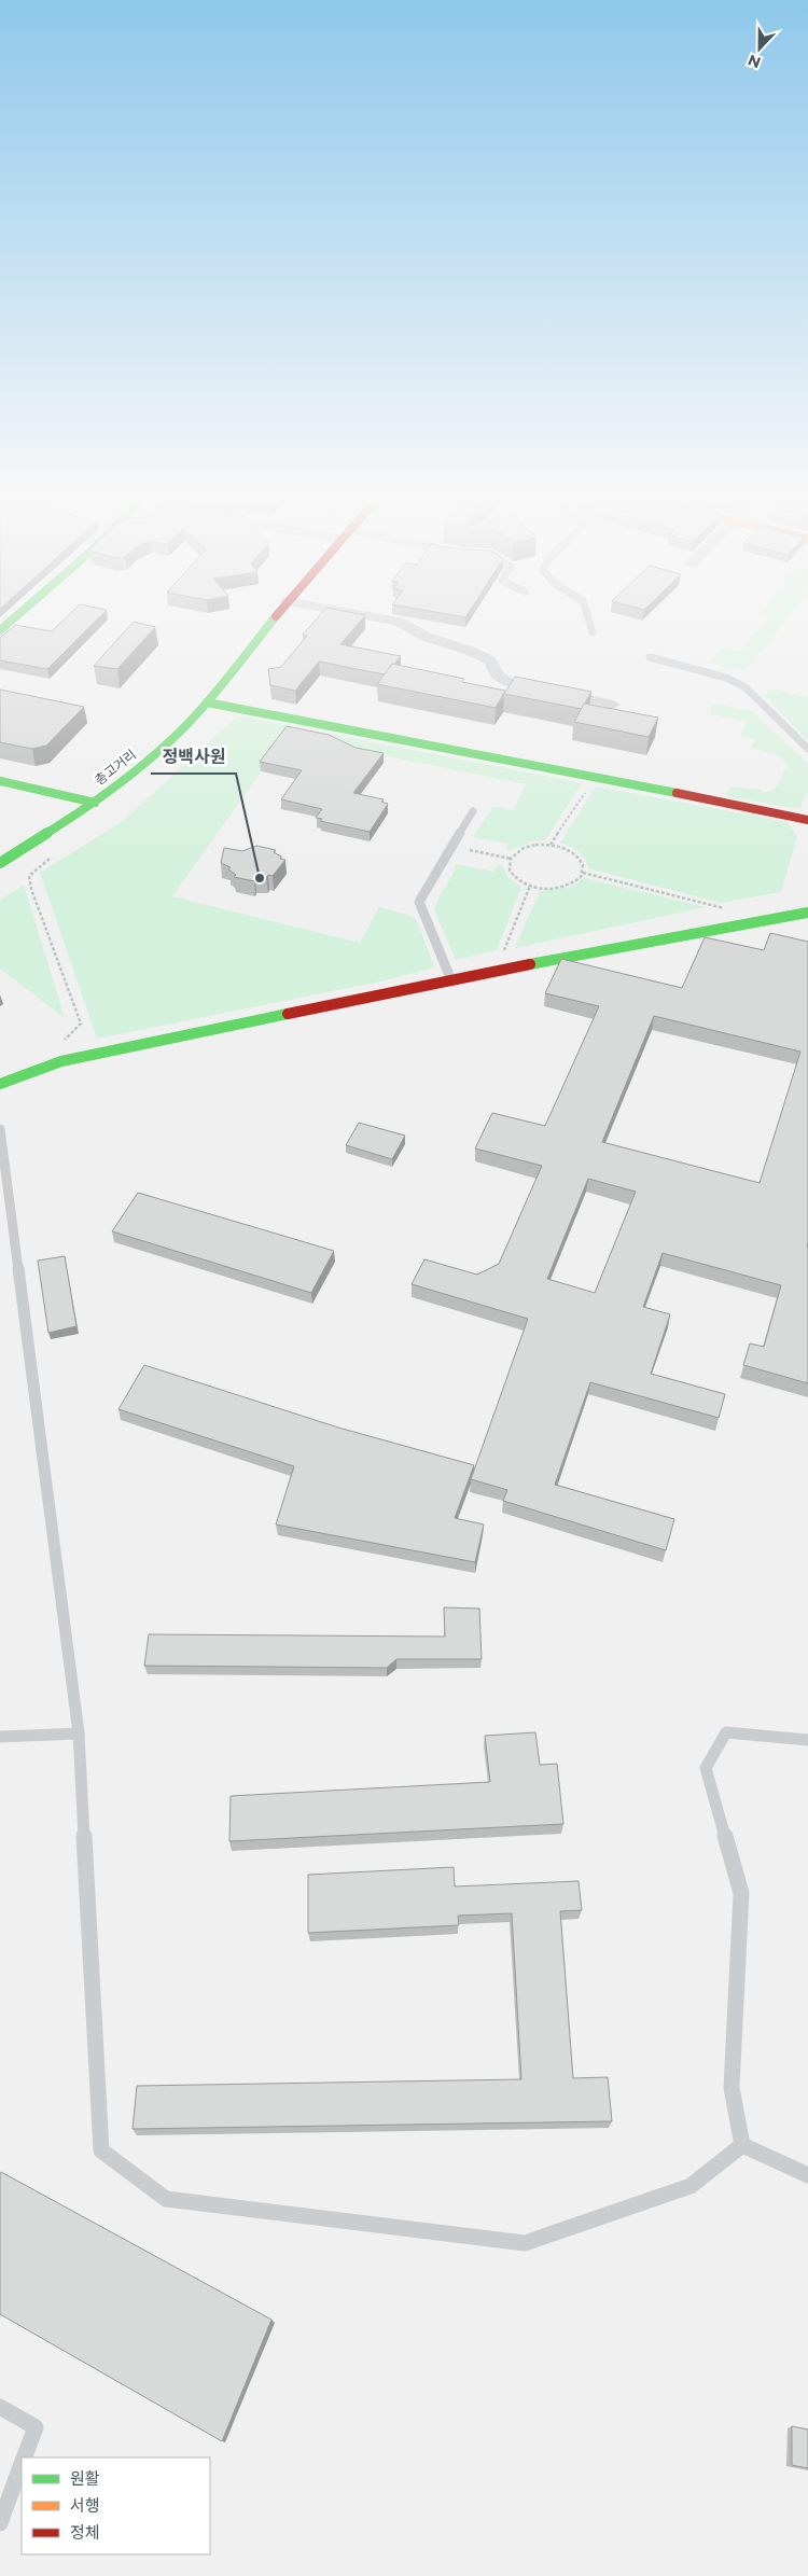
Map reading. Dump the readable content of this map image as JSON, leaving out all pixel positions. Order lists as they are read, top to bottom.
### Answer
{
  "streets": {
    "street": ["총고거리"]
  },
  "places": ["정백사원"],
  "legend": ["원활", "서행", "정체"],
  "north": "bottom"
}
